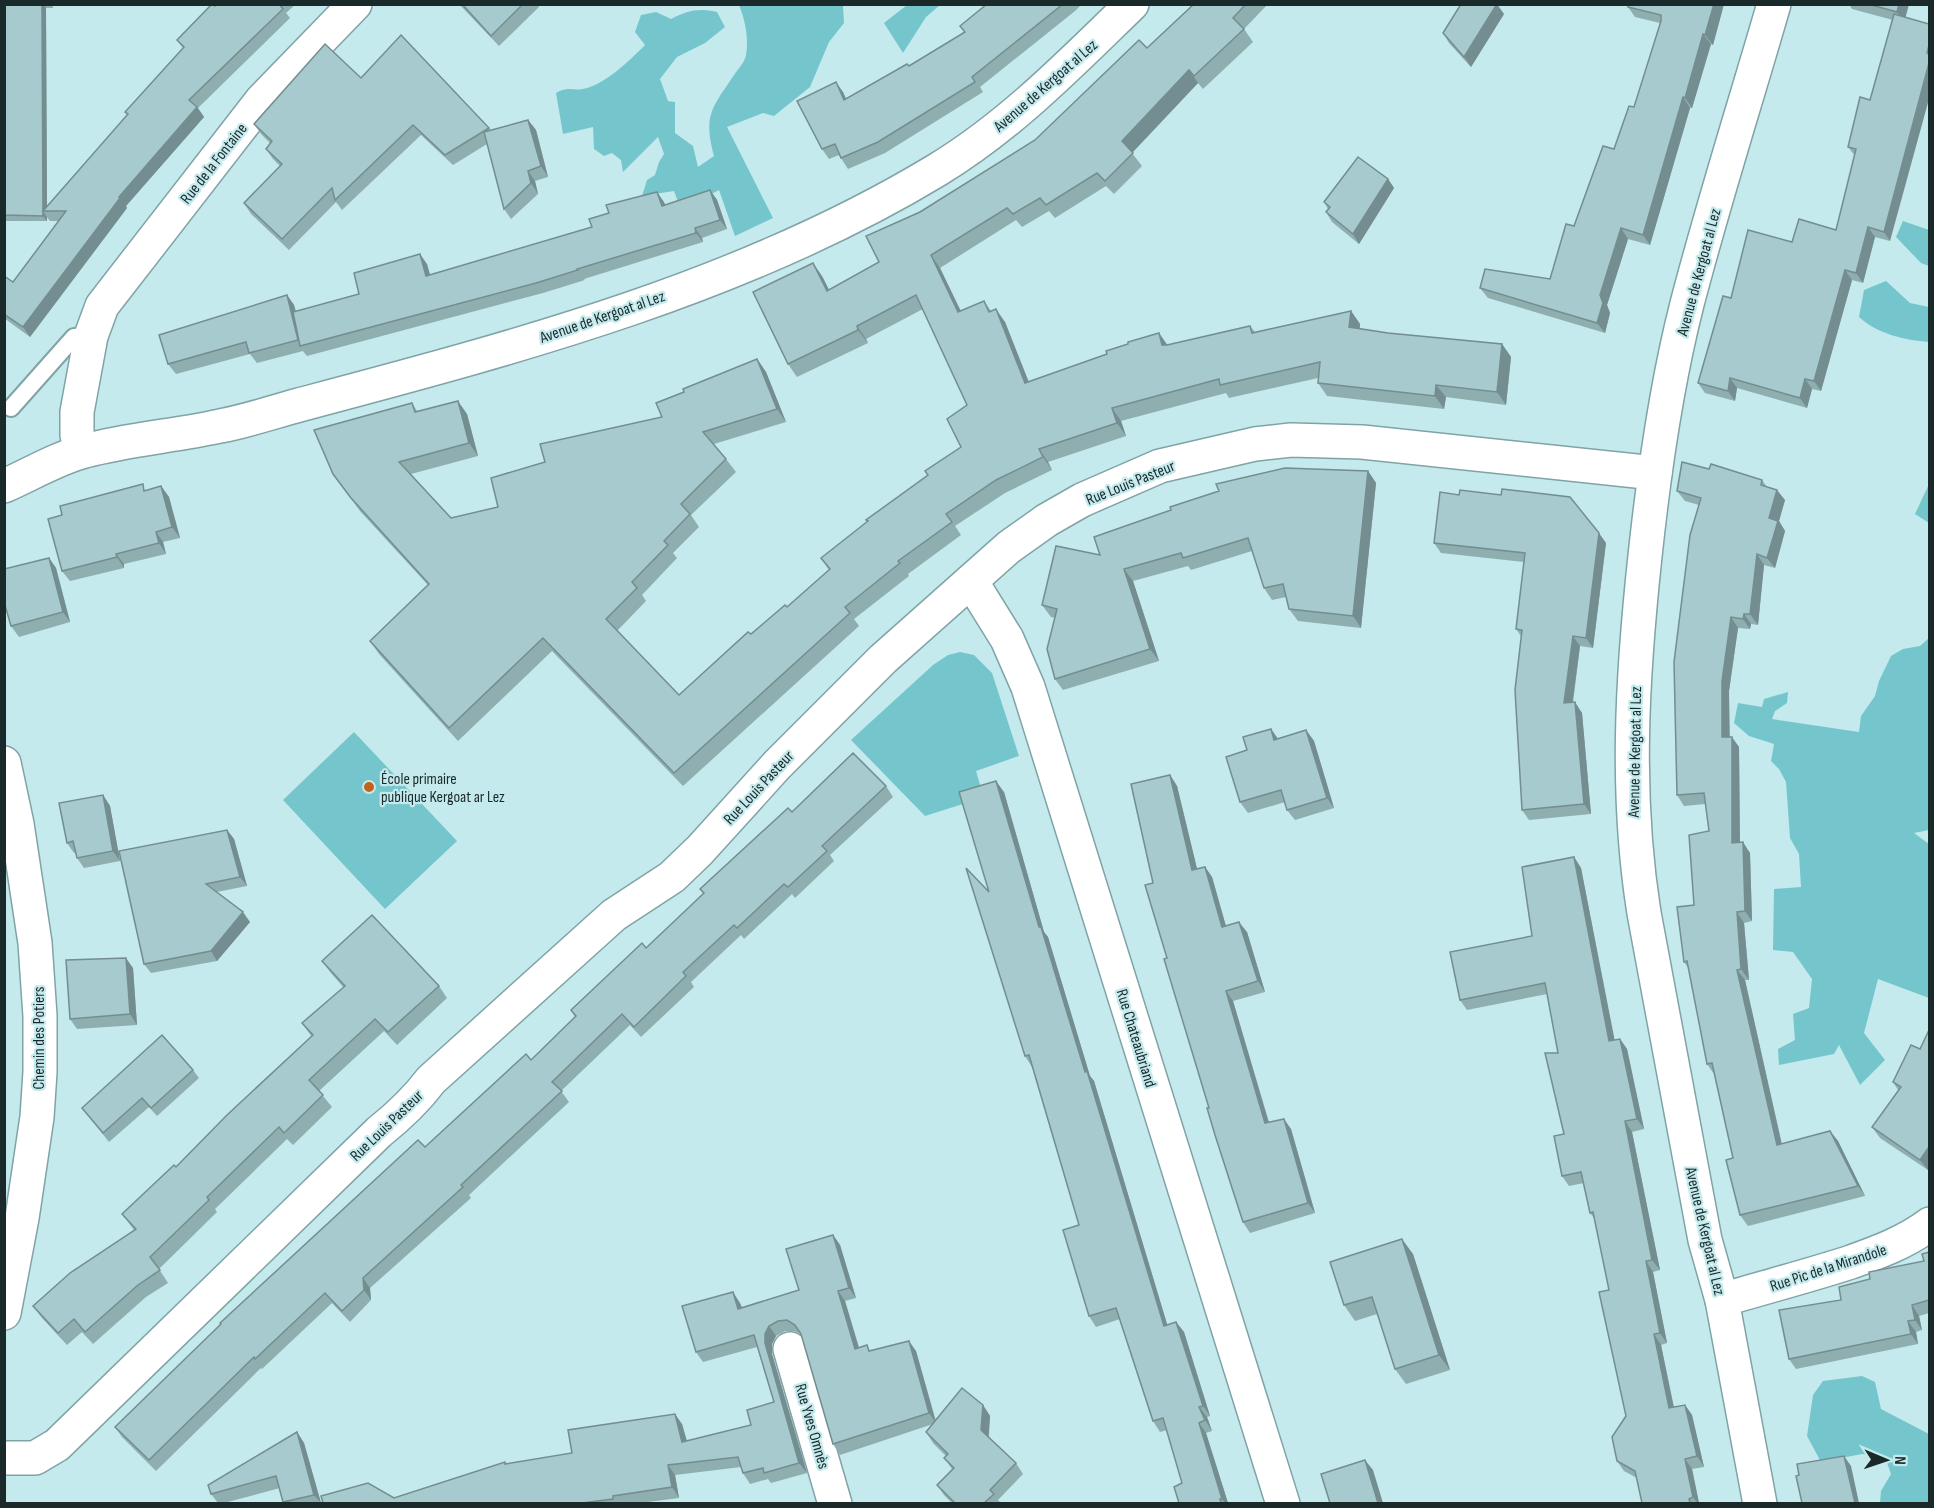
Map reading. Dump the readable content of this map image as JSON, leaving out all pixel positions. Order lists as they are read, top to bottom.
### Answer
{
  "streets": {
    "street": [
      "Avenue de Kergoat al Lez",
      "Rue de la Fontaine",
      "Rue Louis Pasteur",
      "Chemin des Potiers",
      "Rue Chateaubriand",
      "Rue Pic de la Mirandole",
      "Rue Yves Omnès"
    ]
  },
  "crossings": [
    ["Avenue de Kergoat al Lez", "Rue de la Fontaine"],
    ["Avenue de Kergoat al Lez", "Rue Louis Pasteur"],
    ["Avenue de Kergoat al Lez", "Rue Pic de la Mirandole"],
    ["Rue Louis Pasteur", "Rue Chateaubriand"]
  ],
  "places": ["École primaire publique Kergoat ar Lez"],
  "north": "right"
}
